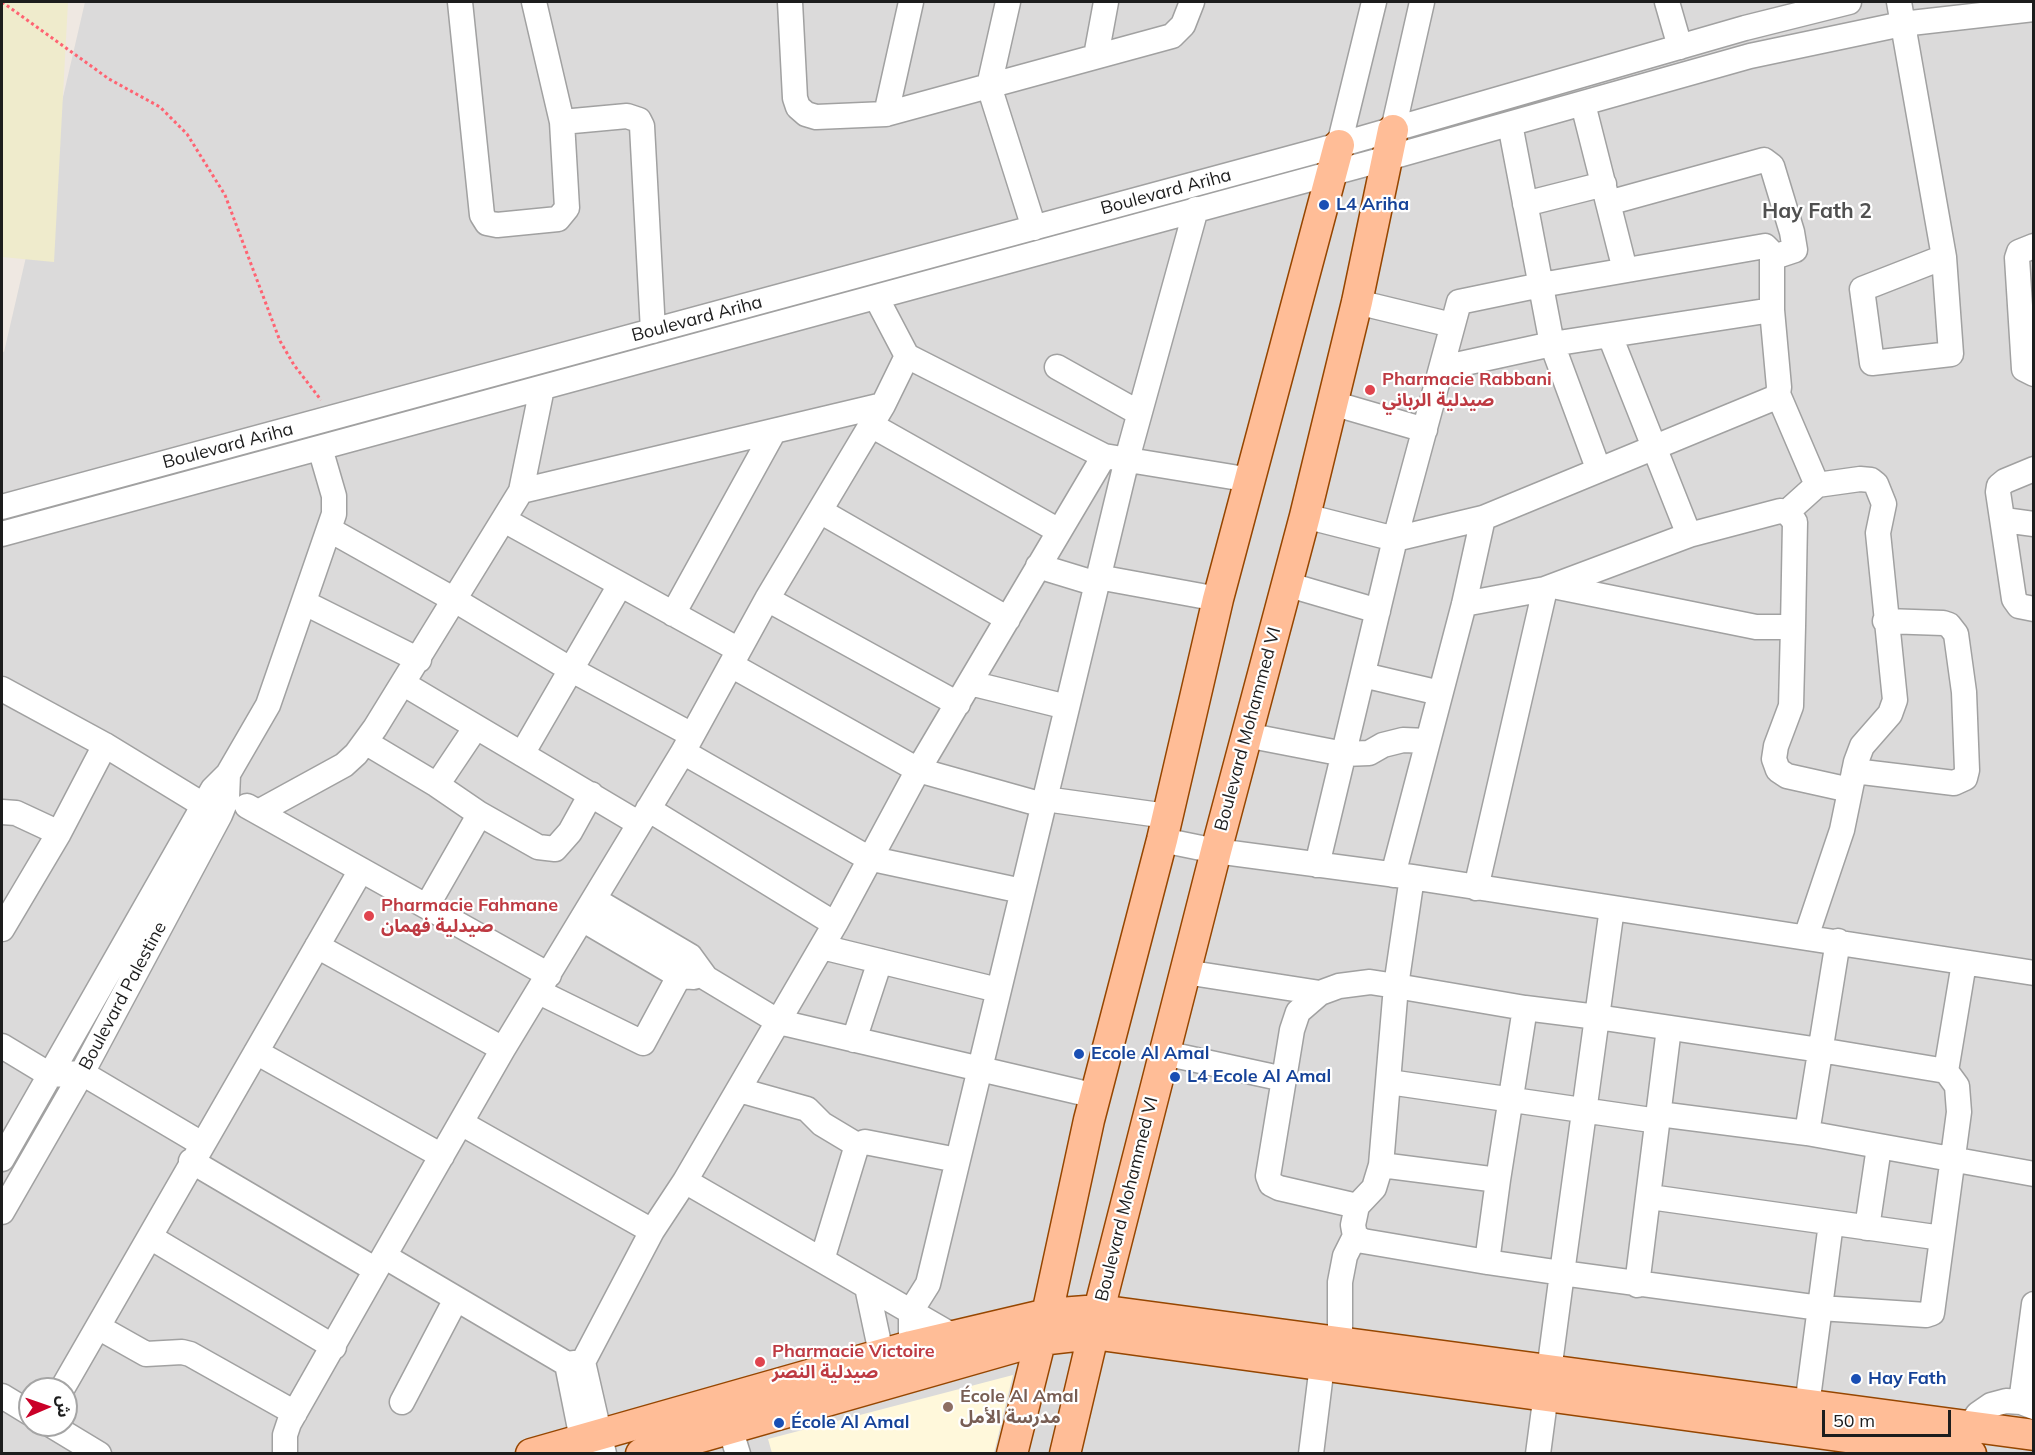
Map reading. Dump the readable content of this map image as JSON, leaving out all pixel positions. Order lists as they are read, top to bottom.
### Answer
{
  "streets": {
    "main road": ["Boulevard Mohammed VI"],
    "street": ["Boulevard Ariha", "Boulevard Palestine"]
  },
  "crossings": [
    ["Boulevard Ariha", "Boulevard Mohammed VI"],
    ["Boulevard Ariha", "Boulevard Palestine"]
  ],
  "districts": ["Hay Fath 2"],
  "places": [
    "L4 Ariha",
    "Pharmacie Rabbani صيدلية الرباني",
    "Pharmacie Fahmane صيدلية فهمان",
    "Ecole Al Amal",
    "L4 Ecole Al Amal",
    "Pharmacie Victoire صيدلية النصر",
    "Hay Fath",
    "École Al Amal مدرسة الأمل",
    "École Al Amal"
  ],
  "scale_bar": "50 m",
  "north": "right"
}
